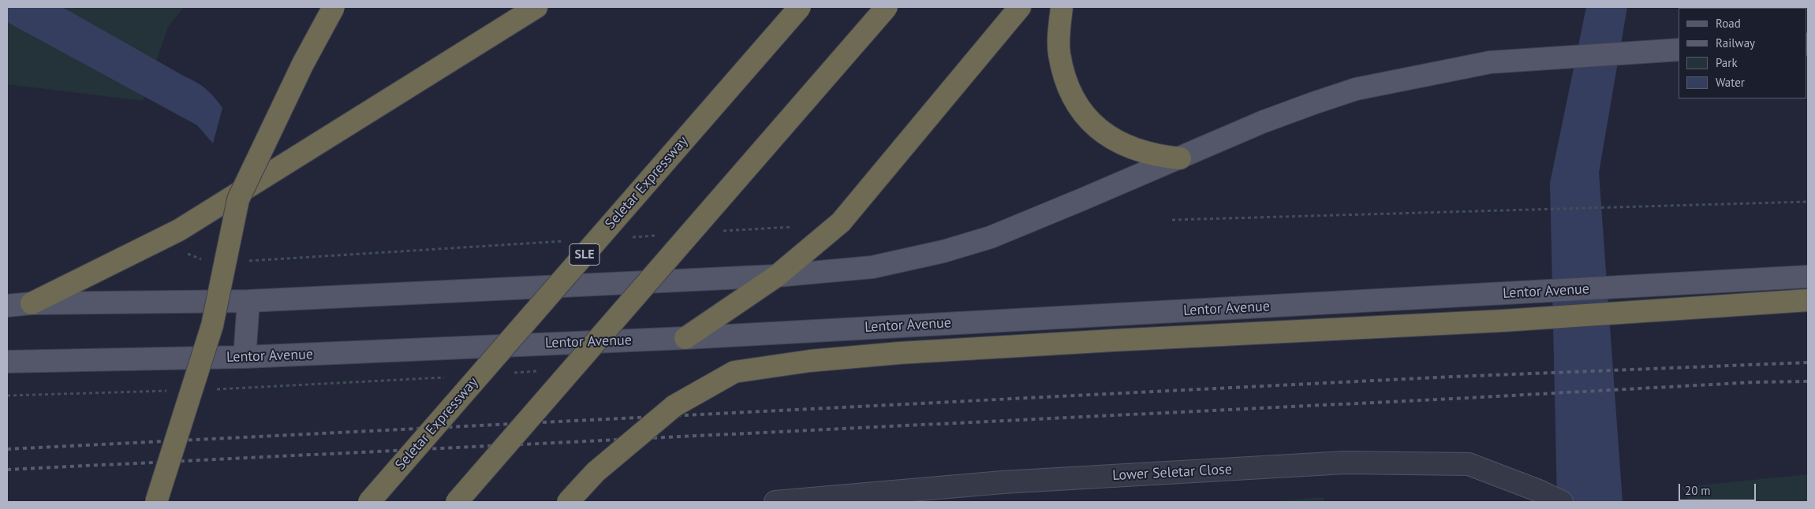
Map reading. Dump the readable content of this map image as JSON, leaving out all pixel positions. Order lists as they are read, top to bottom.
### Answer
{
  "streets": {
    "highway": ["Seletar Expressway", "SLE"],
    "main road": ["Lentor Avenue"],
    "lane": ["Lower Seletar Close"]
  },
  "legend": [
    "Road",
    "Railway",
    "Park",
    "Water"
  ],
  "scale_bar": "20 m"
}
